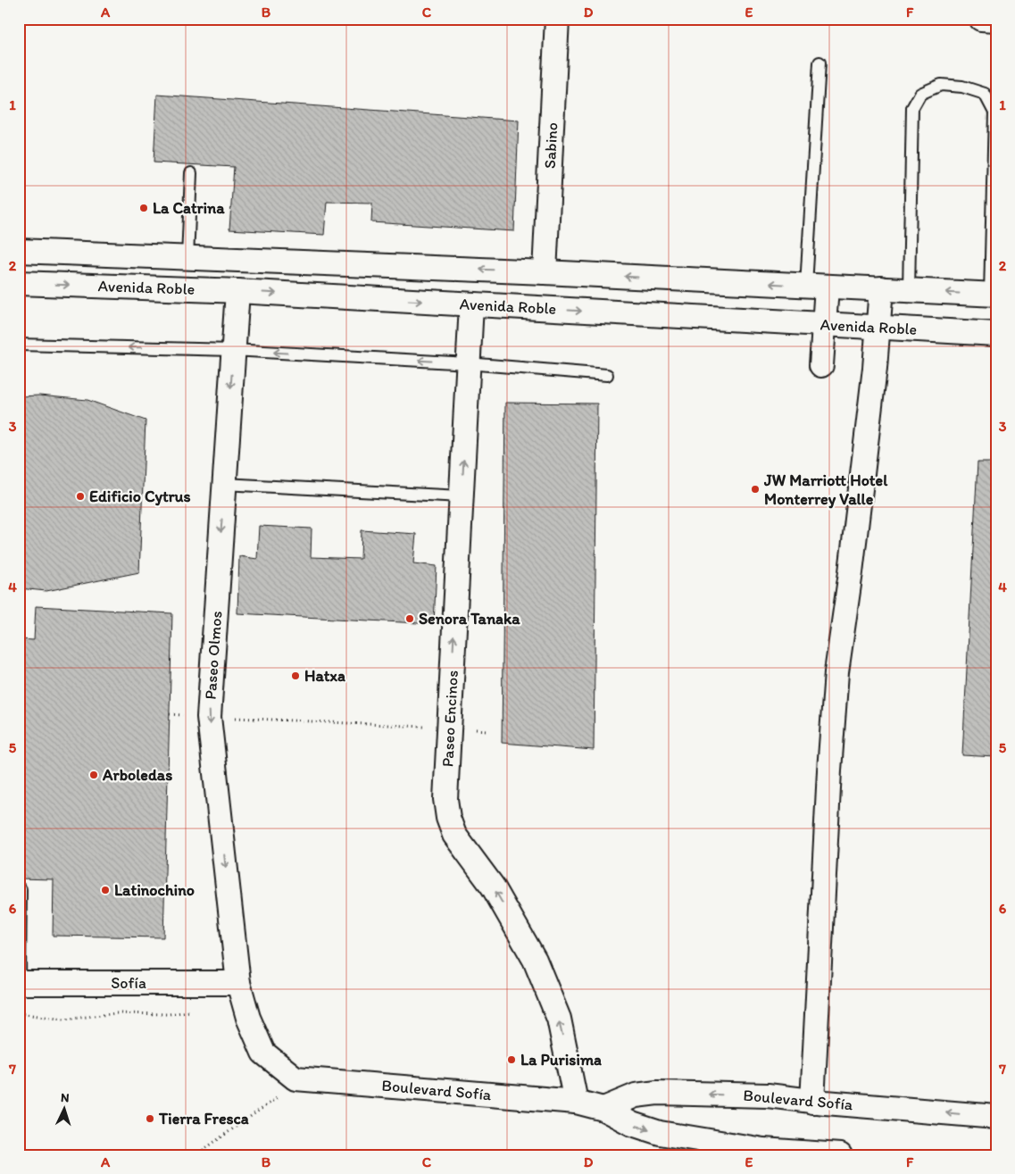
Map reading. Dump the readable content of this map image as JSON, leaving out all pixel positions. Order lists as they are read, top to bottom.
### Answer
{
  "streets": {
    "street": [
      "Sabino",
      "Avenida Roble",
      "Paseo Olmos",
      "Paseo Encinos",
      "Sofía",
      "Boulevard Sofía"
    ]
  },
  "crossings": [
    ["Sabino", "Avenida Roble"],
    ["Avenida Roble", "Paseo Olmos"],
    ["Avenida Roble", "Paseo Encinos"],
    ["Paseo Olmos", "Sofía"],
    ["Paseo Olmos", "Boulevard Sofía"],
    ["Paseo Encinos", "Boulevard Sofía"]
  ],
  "one_way": ["Paseo Olmos", "Paseo Encinos"],
  "places": [
    "La Catrina",
    "JW Marriott Hotel Monterrey Valle",
    "Edificio Cytrus",
    "Senora Tanaka",
    "Hatxa",
    "Arboledas",
    "Latinochino",
    "La Purisima",
    "Tierra Fresca"
  ],
  "north": "top",
  "grid": {
    "columns": [
      "A",
      "B",
      "C",
      "D",
      "E",
      "F"
    ],
    "rows": [
      "1",
      "2",
      "3",
      "4",
      "5",
      "6",
      "7"
    ]
  }
}
